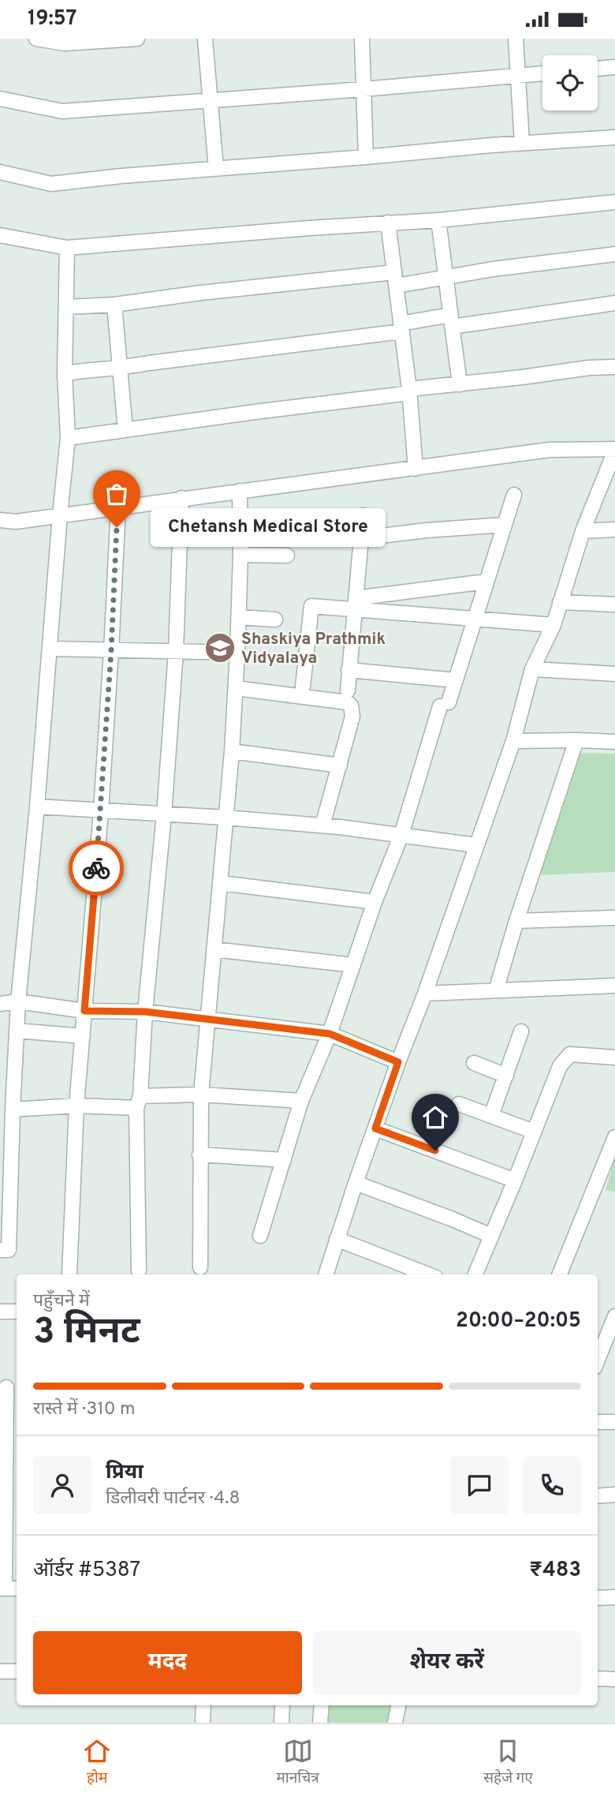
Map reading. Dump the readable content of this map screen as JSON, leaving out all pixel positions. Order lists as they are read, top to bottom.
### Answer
{
  "places": {
    "other": ["Chetansh Medical Store"],
    "school or university": ["Shaskiya Prathmik Vidyalaya"]
  },
  "page": {
    "status": "19:57",
    "bubble": "Chetansh Medical Store",
    "heading": ["3 मिनट", "पहुँचने में", "20:00–20:05"],
    "panel": [
      "प्रिया",
      "डिलीवरी पार्टनर · 4.8",
      "ऑर्डर #5387",
      "₹483"
    ],
    "bar": "रास्ते में · 310 m",
    "buttons": ["मदद", "शेयर करें"],
    "tabs": ["होम", "मानचित्र", "सहेजे गए"]
  }
}
